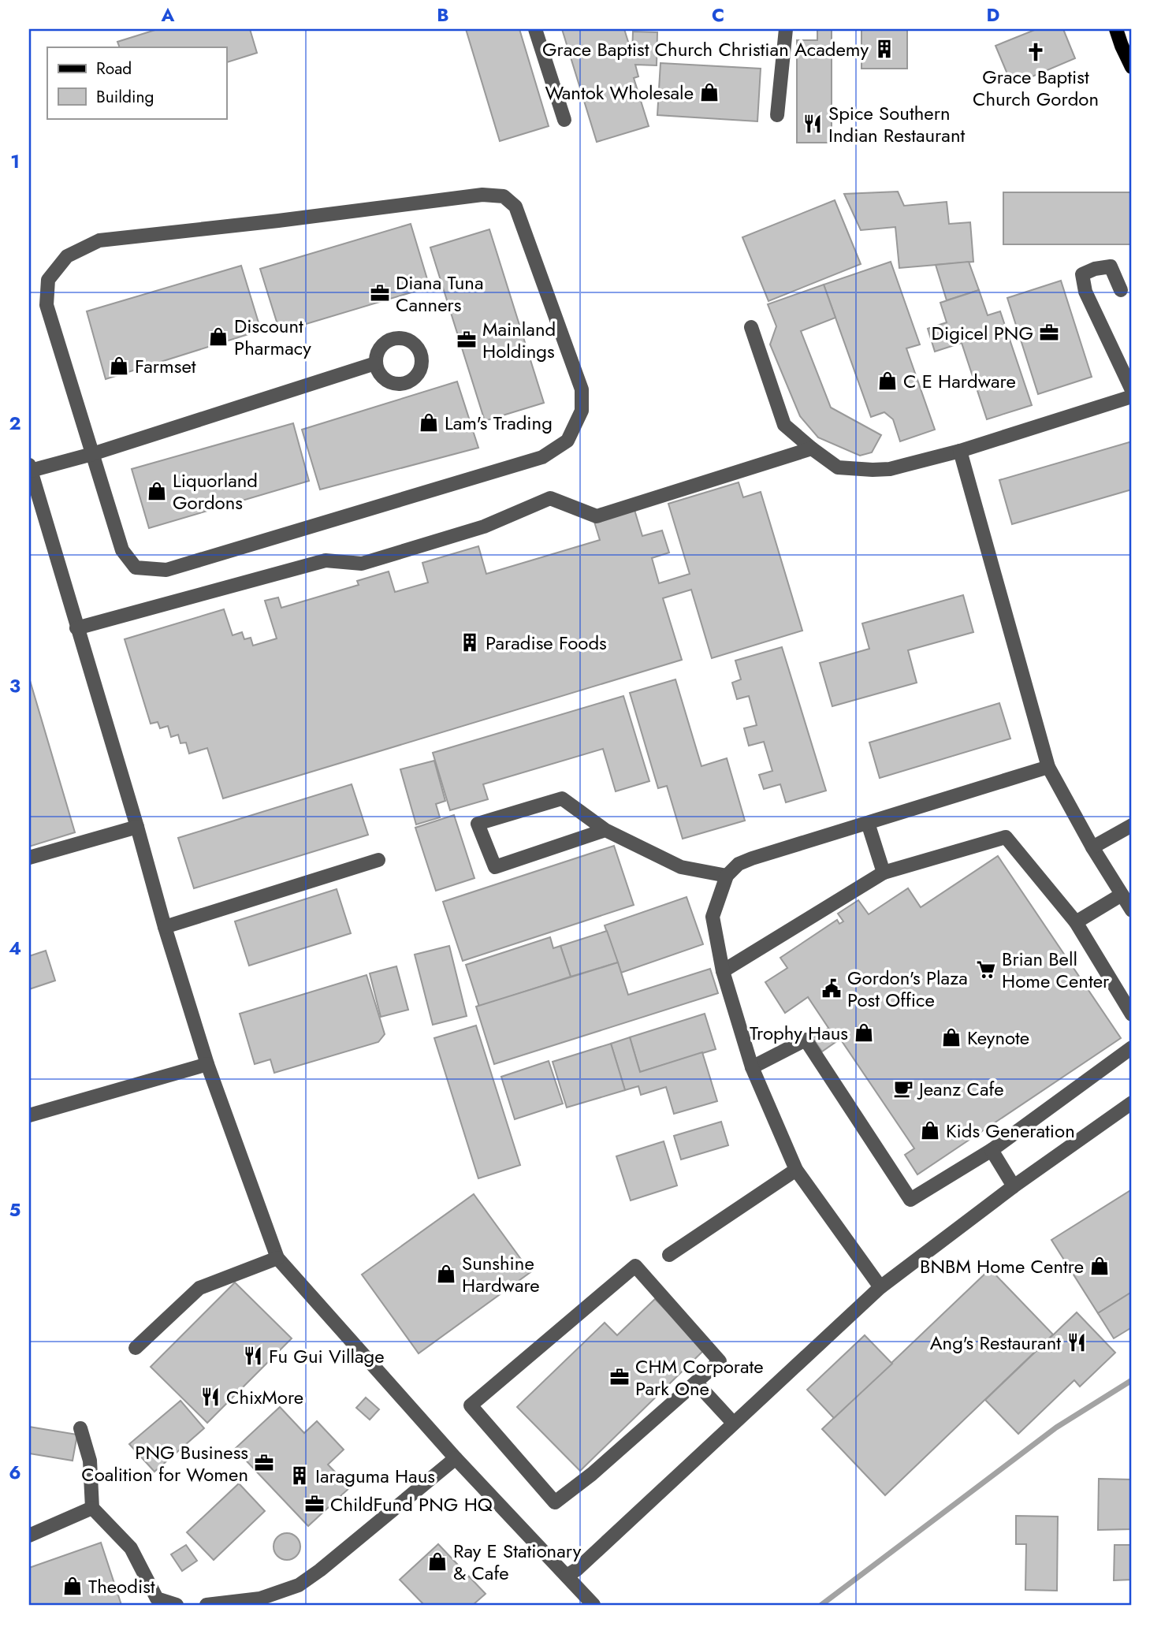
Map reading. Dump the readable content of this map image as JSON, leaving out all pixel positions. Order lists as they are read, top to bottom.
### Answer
{
  "places": {
    "building": ["Grace Baptist Church Christian Academy", "Paradise Foods", "Iaraguma Haus"],
    "church": ["Grace Baptist Church Gordon"],
    "shop": [
      "Wantok Wholesale",
      "Discount Pharmacy",
      "Farmset",
      "C E Hardware",
      "Lam's Trading",
      "Liquorland Gordons",
      "Trophy Haus",
      "Keynote",
      "Kids Generation",
      "BNBM Home Centre",
      "Sunshine Hardware",
      "Ray E Stationary & Cafe",
      "Theodist"
    ],
    "restaurant": [
      "Spice Southern Indian Restaurant",
      "Ang's Restaurant",
      "Fu Gui Village",
      "ChixMore"
    ],
    "office": [
      "Diana Tuna Canners",
      "Digicel PNG",
      "Mainland Holdings",
      "CHM Corporate Park One",
      "PNG Business Coalition for Women",
      "ChildFund PNG HQ"
    ],
    "supermarket": ["Brian Bell Home Center"],
    "public building": ["Gordon's Plaza Post Office"],
    "cafe": ["Jeanz Cafe"]
  },
  "legend": ["Road", "Building"],
  "grid": {
    "columns": [
      "A",
      "B",
      "C",
      "D"
    ],
    "rows": [
      "1",
      "2",
      "3",
      "4",
      "5",
      "6"
    ]
  }
}
